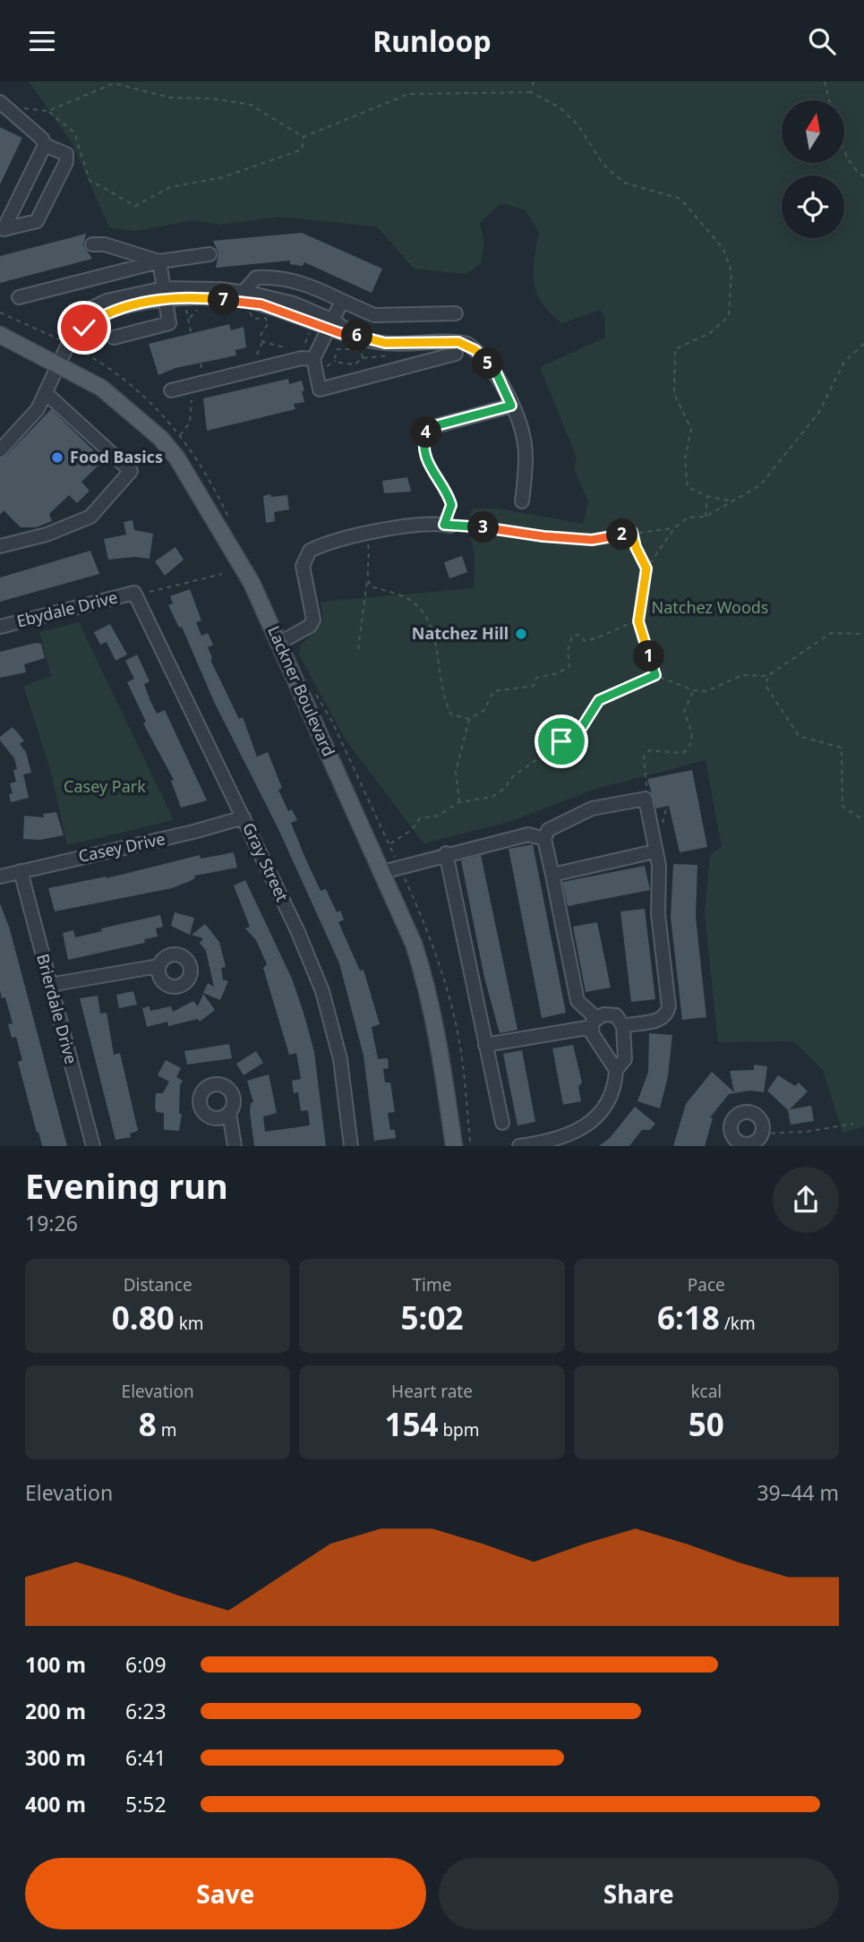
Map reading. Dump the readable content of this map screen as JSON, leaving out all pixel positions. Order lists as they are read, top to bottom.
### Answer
{
  "streets": {
    "main road": ["Lackner Boulevard"],
    "street": [
      "Ebydale Drive",
      "Casey Drive",
      "Gray Street",
      "Brierdale Drive"
    ]
  },
  "crossings": [
    ["Ebydale Drive", "Gray Street"],
    ["Casey Drive", "Gray Street"],
    ["Casey Drive", "Brierdale Drive"]
  ],
  "parks": ["Natchez Woods", "Casey Park"],
  "places": ["Food Basics", "Natchez Hill"],
  "north": "top",
  "page": {
    "header": "Runloop",
    "pins": [
      "7",
      "6",
      "5",
      "4",
      "3",
      "2",
      "1"
    ],
    "heading": ["Evening run", "19:26"],
    "stats": [
      ["Distance", "0.80 km"],
      ["Time", "5:02"],
      ["Pace", "6:18 /km"],
      ["Elevation", "8 m"],
      ["Heart rate", "154 bpm"],
      ["kcal", "50"]
    ],
    "chart": ["Elevation", "39–44 m"],
    "list": [
      {
        "name": "100 m",
        "note": "6:09"
      },
      {
        "name": "200 m",
        "note": "6:23"
      },
      {
        "name": "300 m",
        "note": "6:41"
      },
      {
        "name": "400 m",
        "note": "5:52"
      }
    ],
    "buttons": ["Save", "Share"]
  }
}
